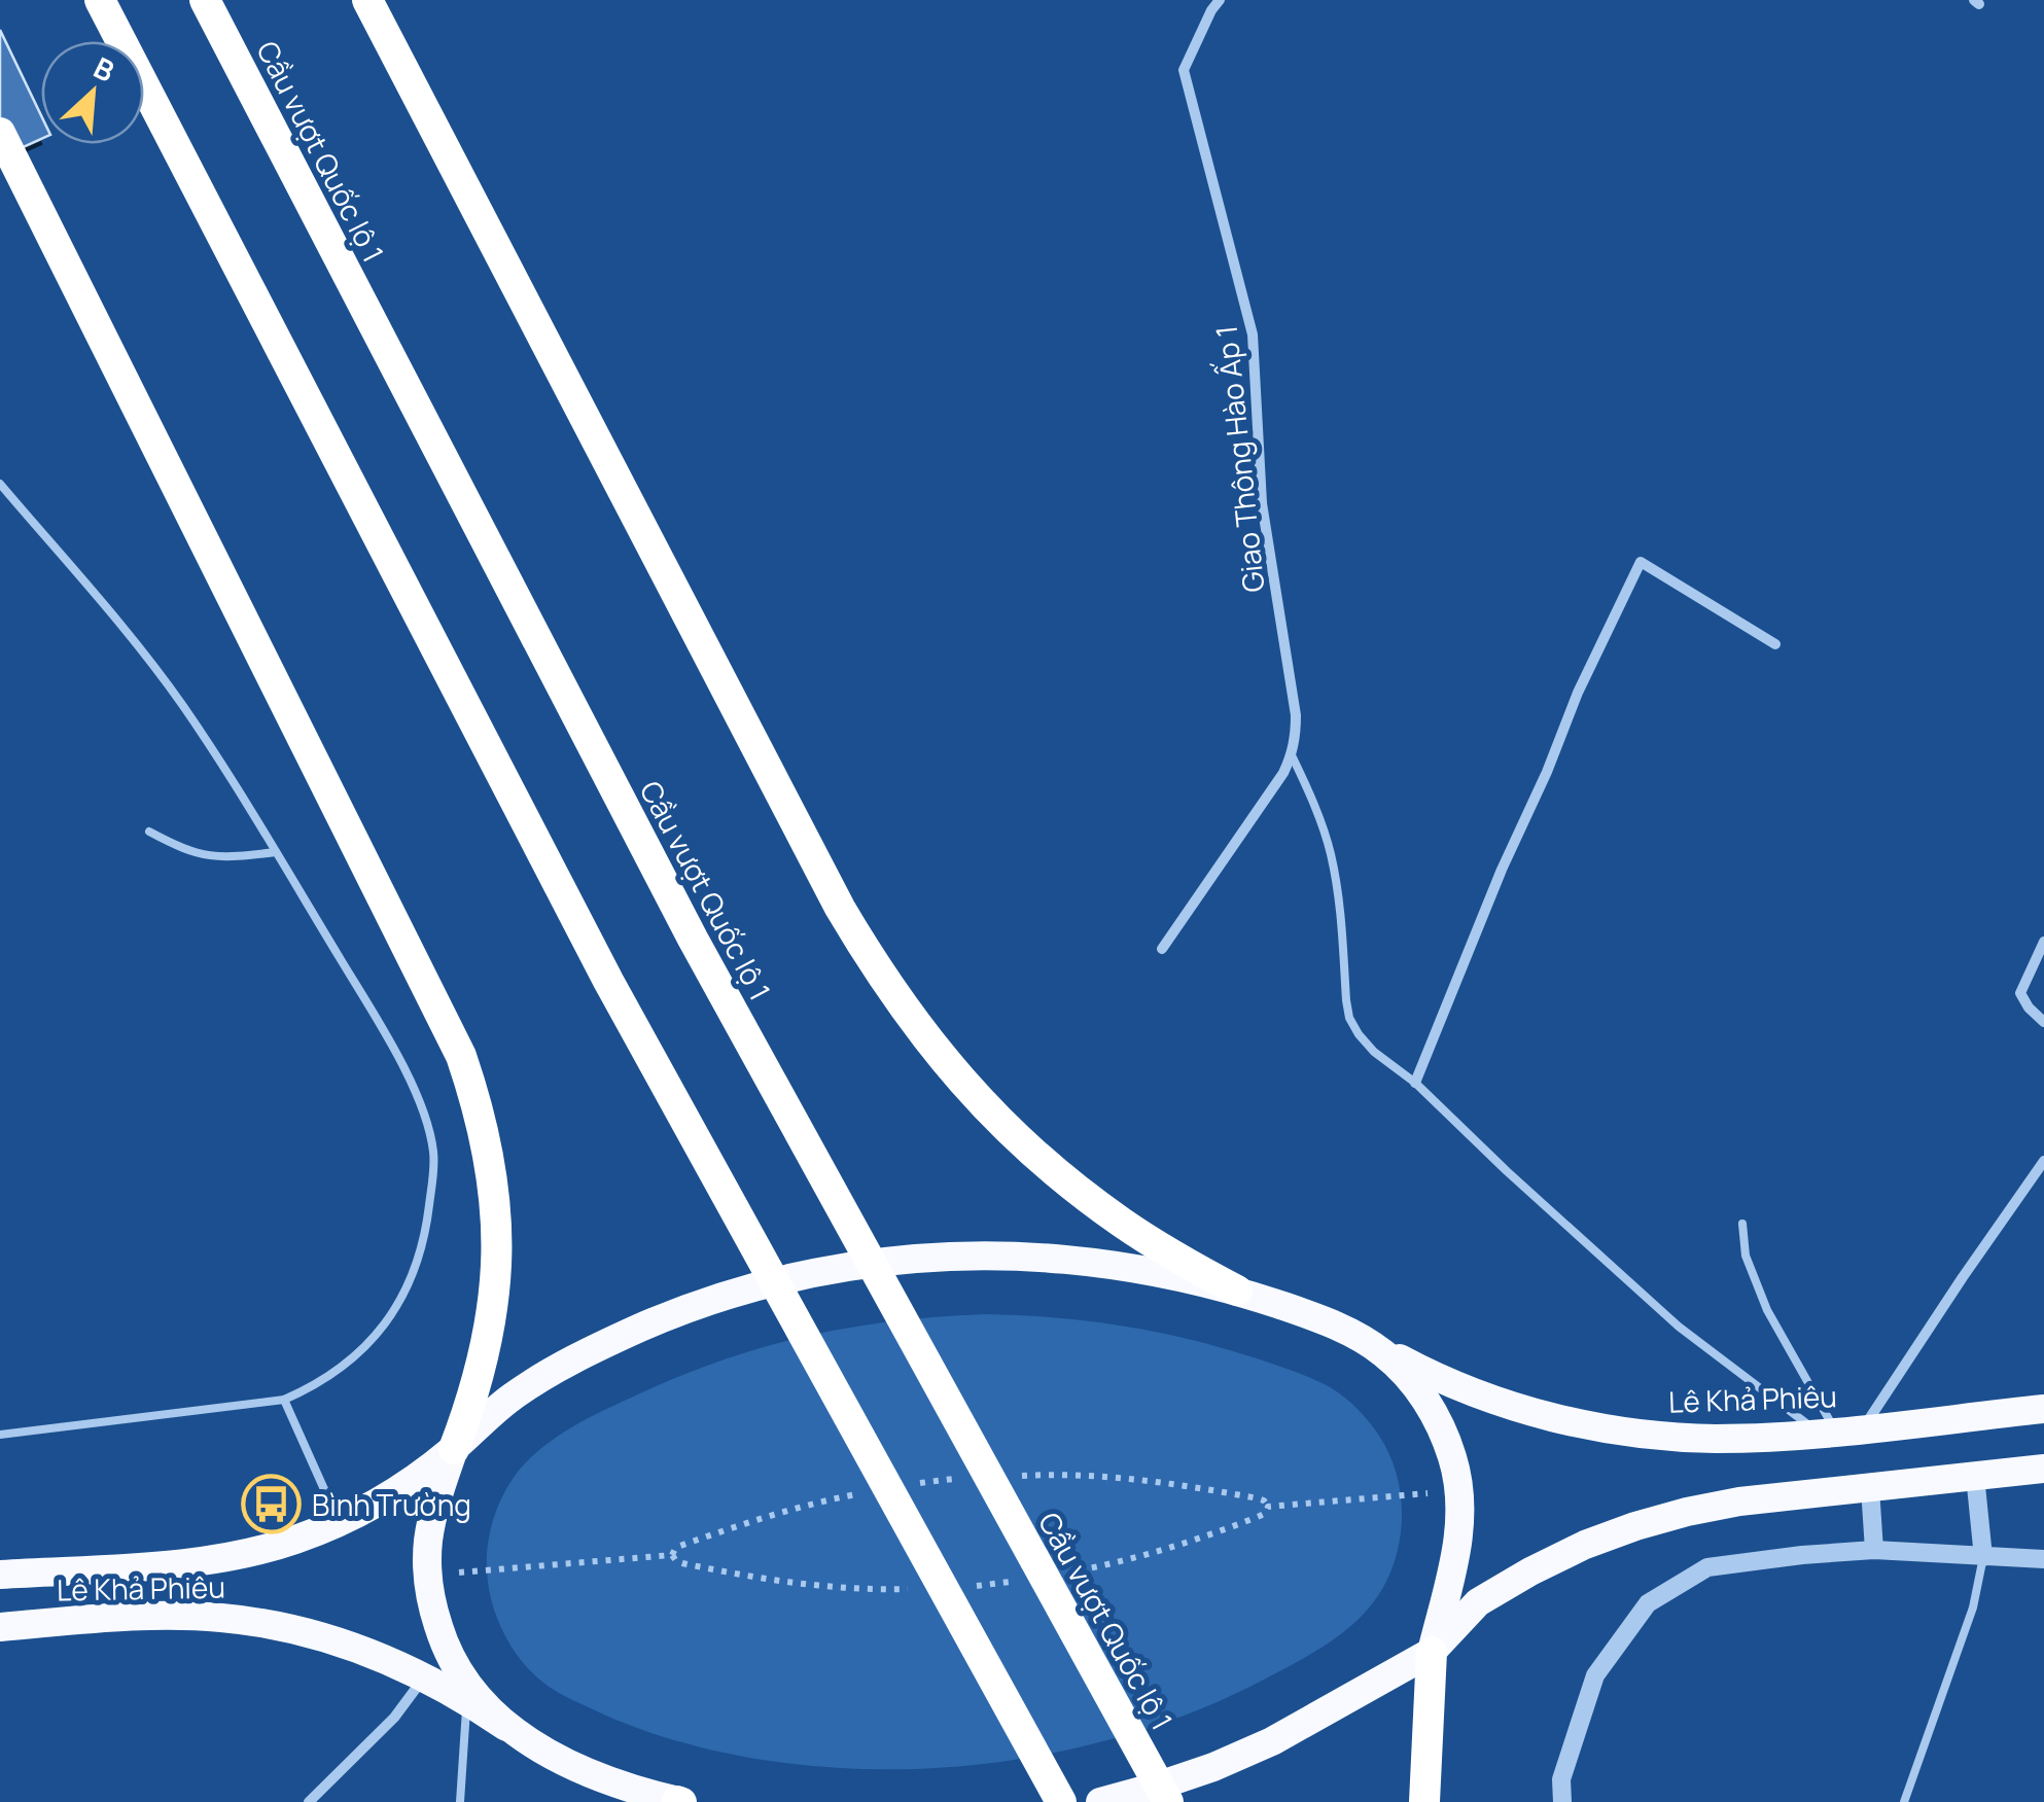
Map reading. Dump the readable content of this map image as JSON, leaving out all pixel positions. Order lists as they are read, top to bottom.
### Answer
{
  "streets": {
    "highway": ["Cầu vượt Quốc lộ 1", "Lê Khả Phiêu"],
    "street": ["Giao Thông Hào Ấp 1"]
  },
  "places": {
    "bus stop": ["Bình Trường"]
  },
  "north": "top right"
}
